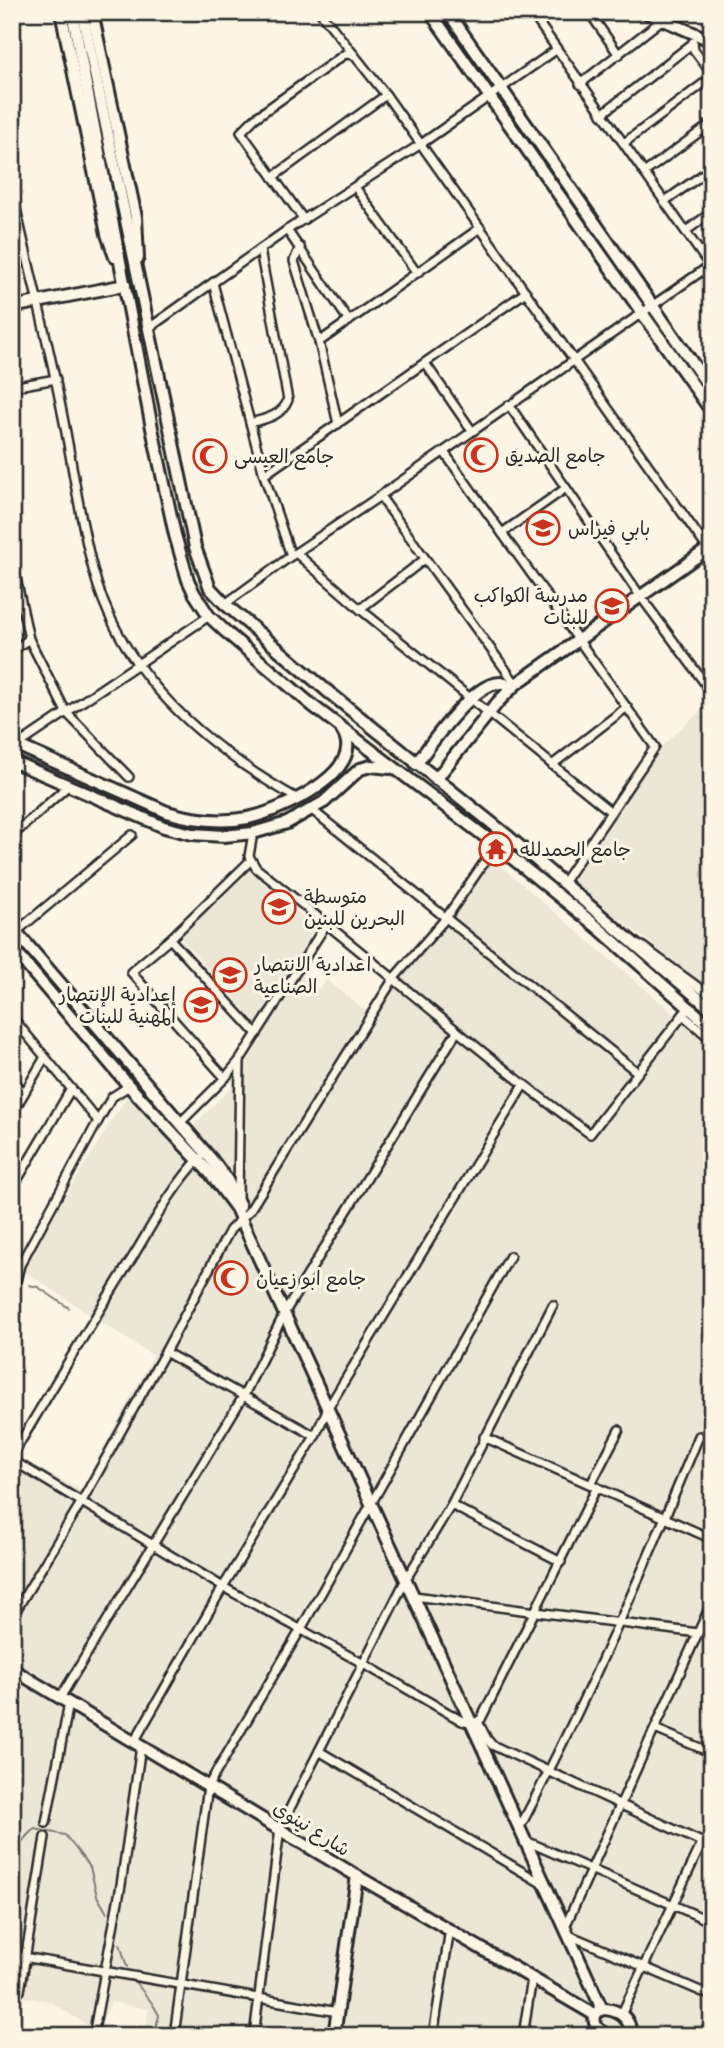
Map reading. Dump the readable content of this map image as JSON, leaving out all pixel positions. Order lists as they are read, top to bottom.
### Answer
{
  "streets": {
    "main road": ["شارع نينوى"]
  },
  "places": {
    "mosque": ["جامع الصديق", "جامع العيسى", "جامع ابو زعیان"],
    "school or university": [
      "بابي فيراس",
      "مدرسة الكواكب للبنات",
      "متوسطة البحرين للبنين",
      "اعدادية الانتصار الصناعية",
      "إعدادية الإنتصار المهنية للبنات"
    ],
    "temple": ["جامع الحمدلله"]
  }
}
